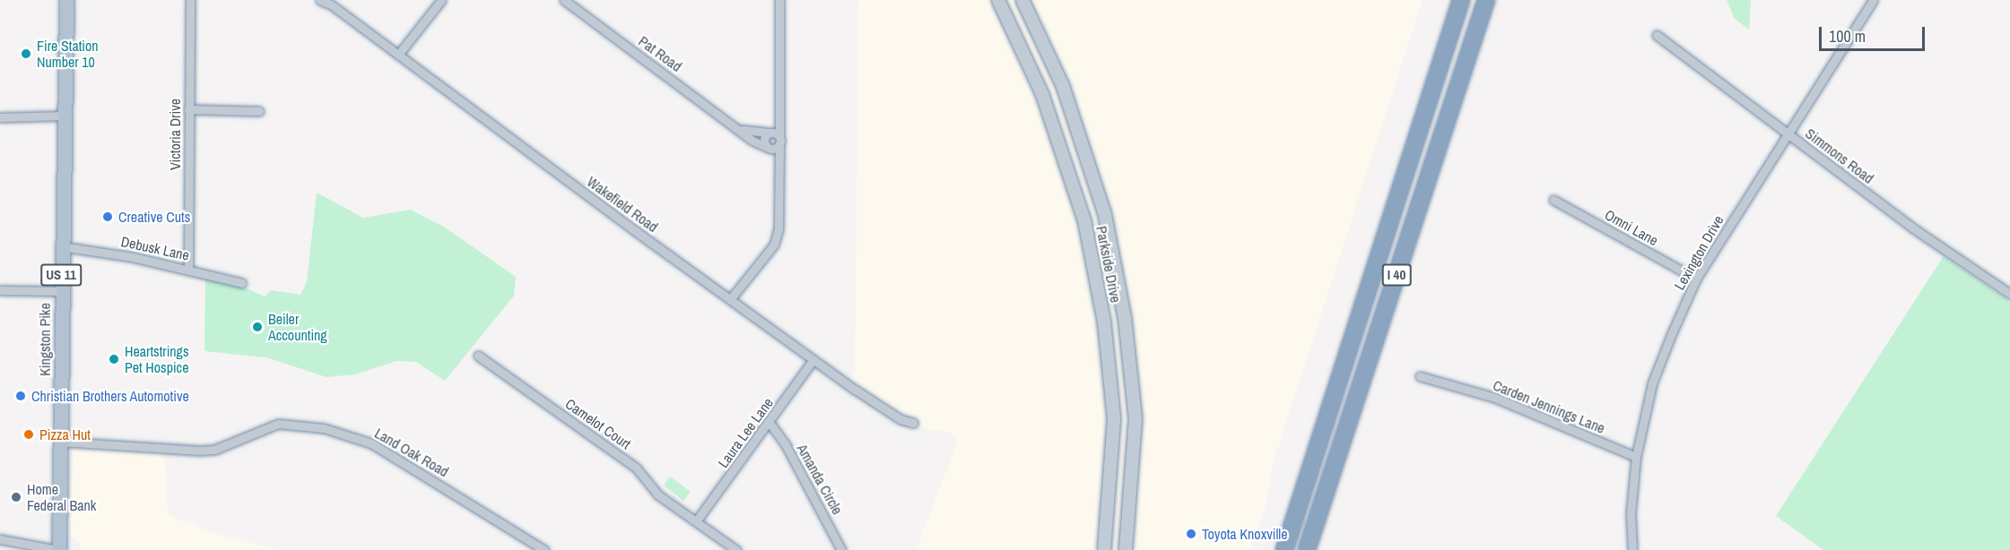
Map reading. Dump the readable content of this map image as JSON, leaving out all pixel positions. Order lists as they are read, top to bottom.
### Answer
{
  "streets": {
    "highway": ["I 40"],
    "main road": ["US 11", "Kingston Pike"],
    "street": [
      "Pat Road",
      "Victoria Drive",
      "Simmons Road",
      "Wakefield Road",
      "Omni Lane",
      "Debusk Lane",
      "Lexington Drive",
      "Parkside Drive",
      "Carden Jennings Lane",
      "Camelot Court",
      "Laura Lee Lane",
      "Land Oak Road",
      "Amanda Circle"
    ]
  },
  "crossings": [
    ["Victoria Drive", "Debusk Lane"],
    ["Simmons Road", "Lexington Drive"],
    ["Wakefield Road", "Laura Lee Lane"],
    ["Omni Lane", "Lexington Drive"],
    ["Debusk Lane", "Kingston Pike"],
    ["Lexington Drive", "Carden Jennings Lane"],
    ["Kingston Pike", "Land Oak Road"],
    ["Camelot Court", "Laura Lee Lane"],
    ["Laura Lee Lane", "Amanda Circle"]
  ],
  "places": [
    "Fire Station Number 10",
    "Creative Cuts",
    "Beiler Accounting",
    "Heartstrings Pet Hospice",
    "Christian Brothers Automotive",
    "Pizza Hut",
    "Home Federal Bank",
    "Toyota Knoxville"
  ],
  "scale_bar": "100 m"
}
